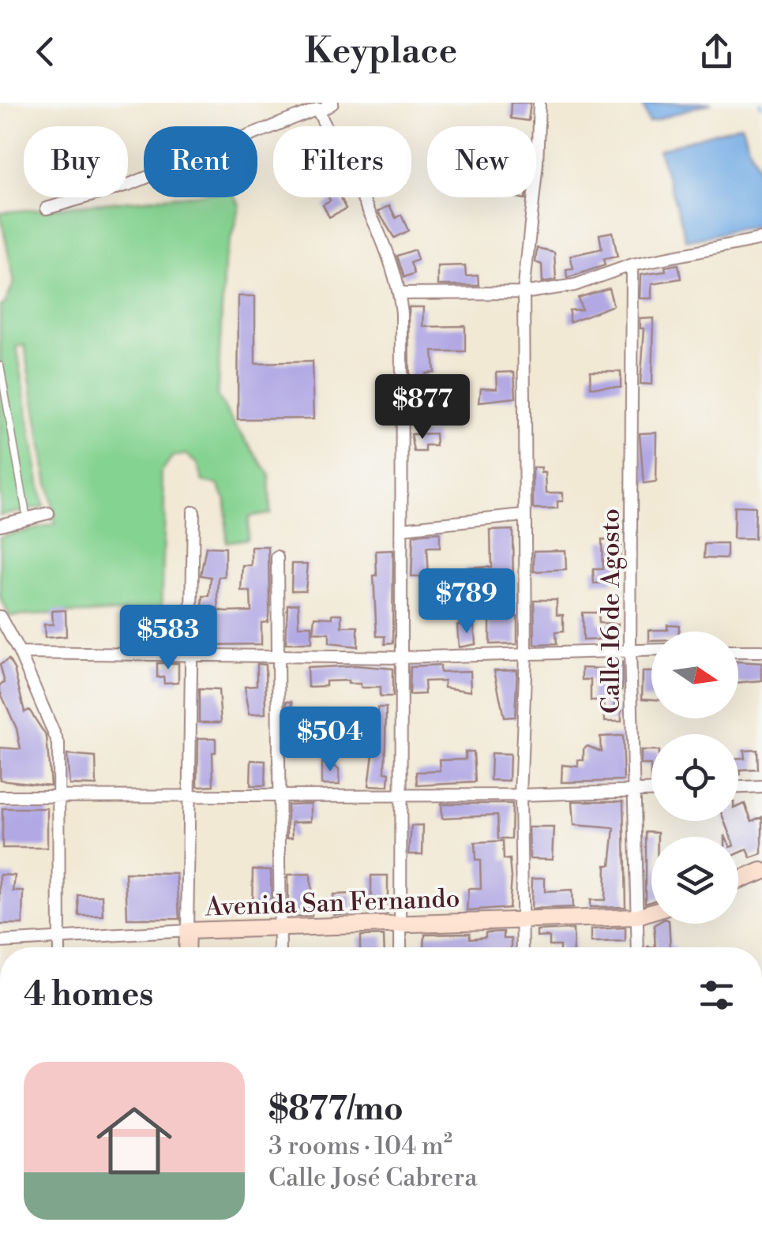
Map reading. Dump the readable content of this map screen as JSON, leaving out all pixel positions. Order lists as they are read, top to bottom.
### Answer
{
  "streets": {
    "street": ["Calle 16 de Agosto", "Avenida San Fernando"]
  },
  "crossings": [
    ["Calle 16 de Agosto", "Avenida San Fernando"]
  ],
  "north": "right",
  "page": {
    "header": "Keyplace",
    "chip": [
      "Buy",
      "Rent",
      "Filters",
      "New"
    ],
    "price": [
      "$877",
      "$789",
      "$583",
      "$504"
    ],
    "heading": "4 homes",
    "list": [
      {
        "name": "$877/mo",
        "note": "3 rooms · 104 m² · Calle José Cabrera"
      }
    ]
  }
}
